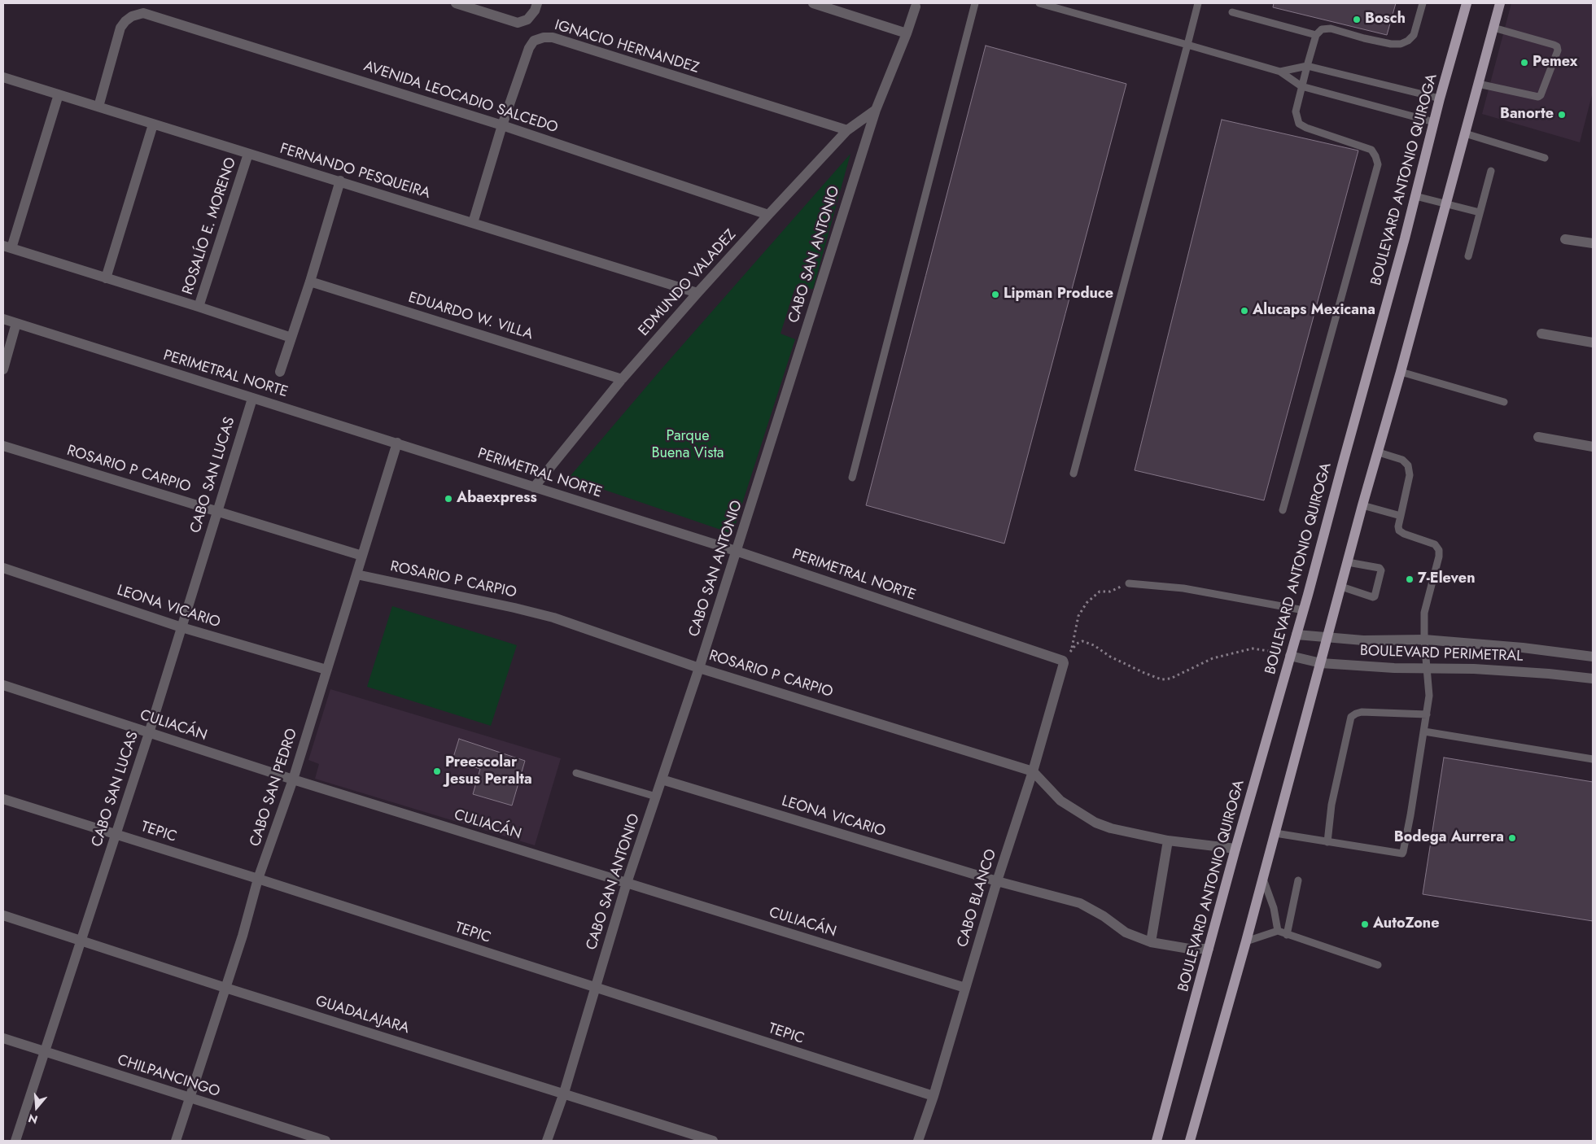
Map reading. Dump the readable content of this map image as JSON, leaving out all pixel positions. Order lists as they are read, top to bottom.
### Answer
{
  "streets": {
    "main road": ["BOULEVARD ANTONIO QUIROGA"],
    "street": [
      "IGNACIO HERNANDEZ",
      "AVENIDA LEOCADIO SALCEDO",
      "FERNANDO PESQUEIRA",
      "ROSALÍO E. MORENO",
      "CABO SAN ANTONIO",
      "EDMUNDO VALADEZ",
      "EDUARDO W. VILLA",
      "PERIMETRAL NORTE",
      "ROSARIO P CARPIO",
      "CABO SAN LUCAS",
      "LEONA VICARIO",
      "BOULEVARD PERIMETRAL",
      "CULIACÁN",
      "CABO SAN PEDRO",
      "TEPIC",
      "CABO BLANCO",
      "GUADALAJARA",
      "CHILPANCINGO"
    ]
  },
  "crossings": [
    ["IGNACIO HERNANDEZ", "AVENIDA LEOCADIO SALCEDO"],
    ["IGNACIO HERNANDEZ", "FERNANDO PESQUEIRA"],
    ["IGNACIO HERNANDEZ", "EDMUNDO VALADEZ"],
    ["AVENIDA LEOCADIO SALCEDO", "FERNANDO PESQUEIRA"],
    ["AVENIDA LEOCADIO SALCEDO", "EDMUNDO VALADEZ"],
    ["FERNANDO PESQUEIRA", "ROSALÍO E. MORENO"],
    ["FERNANDO PESQUEIRA", "EDMUNDO VALADEZ"],
    ["BOULEVARD ANTONIO QUIROGA", "LEONA VICARIO"],
    ["BOULEVARD ANTONIO QUIROGA", "BOULEVARD PERIMETRAL"],
    ["CABO SAN ANTONIO", "EDMUNDO VALADEZ"],
    ["CABO SAN ANTONIO", "PERIMETRAL NORTE"],
    ["CABO SAN ANTONIO", "ROSARIO P CARPIO"],
    ["CABO SAN ANTONIO", "LEONA VICARIO"],
    ["CABO SAN ANTONIO", "CULIACÁN"],
    ["CABO SAN ANTONIO", "TEPIC"],
    ["CABO SAN ANTONIO", "GUADALAJARA"],
    ["EDMUNDO VALADEZ", "EDUARDO W. VILLA"],
    ["EDMUNDO VALADEZ", "PERIMETRAL NORTE"],
    ["PERIMETRAL NORTE", "CABO SAN LUCAS"],
    ["PERIMETRAL NORTE", "CABO SAN PEDRO"],
    ["PERIMETRAL NORTE", "CABO BLANCO"],
    ["ROSARIO P CARPIO", "CABO SAN LUCAS"],
    ["ROSARIO P CARPIO", "CABO SAN PEDRO"],
    ["ROSARIO P CARPIO", "CABO BLANCO"],
    ["CABO SAN LUCAS", "LEONA VICARIO"],
    ["CABO SAN LUCAS", "CULIACÁN"],
    ["CABO SAN LUCAS", "TEPIC"],
    ["CABO SAN LUCAS", "GUADALAJARA"],
    ["CABO SAN LUCAS", "CHILPANCINGO"],
    ["LEONA VICARIO", "CABO SAN PEDRO"],
    ["LEONA VICARIO", "CABO BLANCO"],
    ["CULIACÁN", "CABO SAN PEDRO"],
    ["CULIACÁN", "CABO BLANCO"],
    ["CABO SAN PEDRO", "TEPIC"],
    ["CABO SAN PEDRO", "GUADALAJARA"],
    ["CABO SAN PEDRO", "CHILPANCINGO"],
    ["TEPIC", "CABO BLANCO"]
  ],
  "parks": ["Parque Buena Vista"],
  "places": [
    "Bosch",
    "Pemex",
    "Banorte",
    "Lipman Produce",
    "Alucaps Mexicana",
    "Abaexpress",
    "7-Eleven",
    "Preescolar Jesus Peralta",
    "Bodega Aurrera",
    "AutoZone"
  ],
  "north": "bottom"
}
